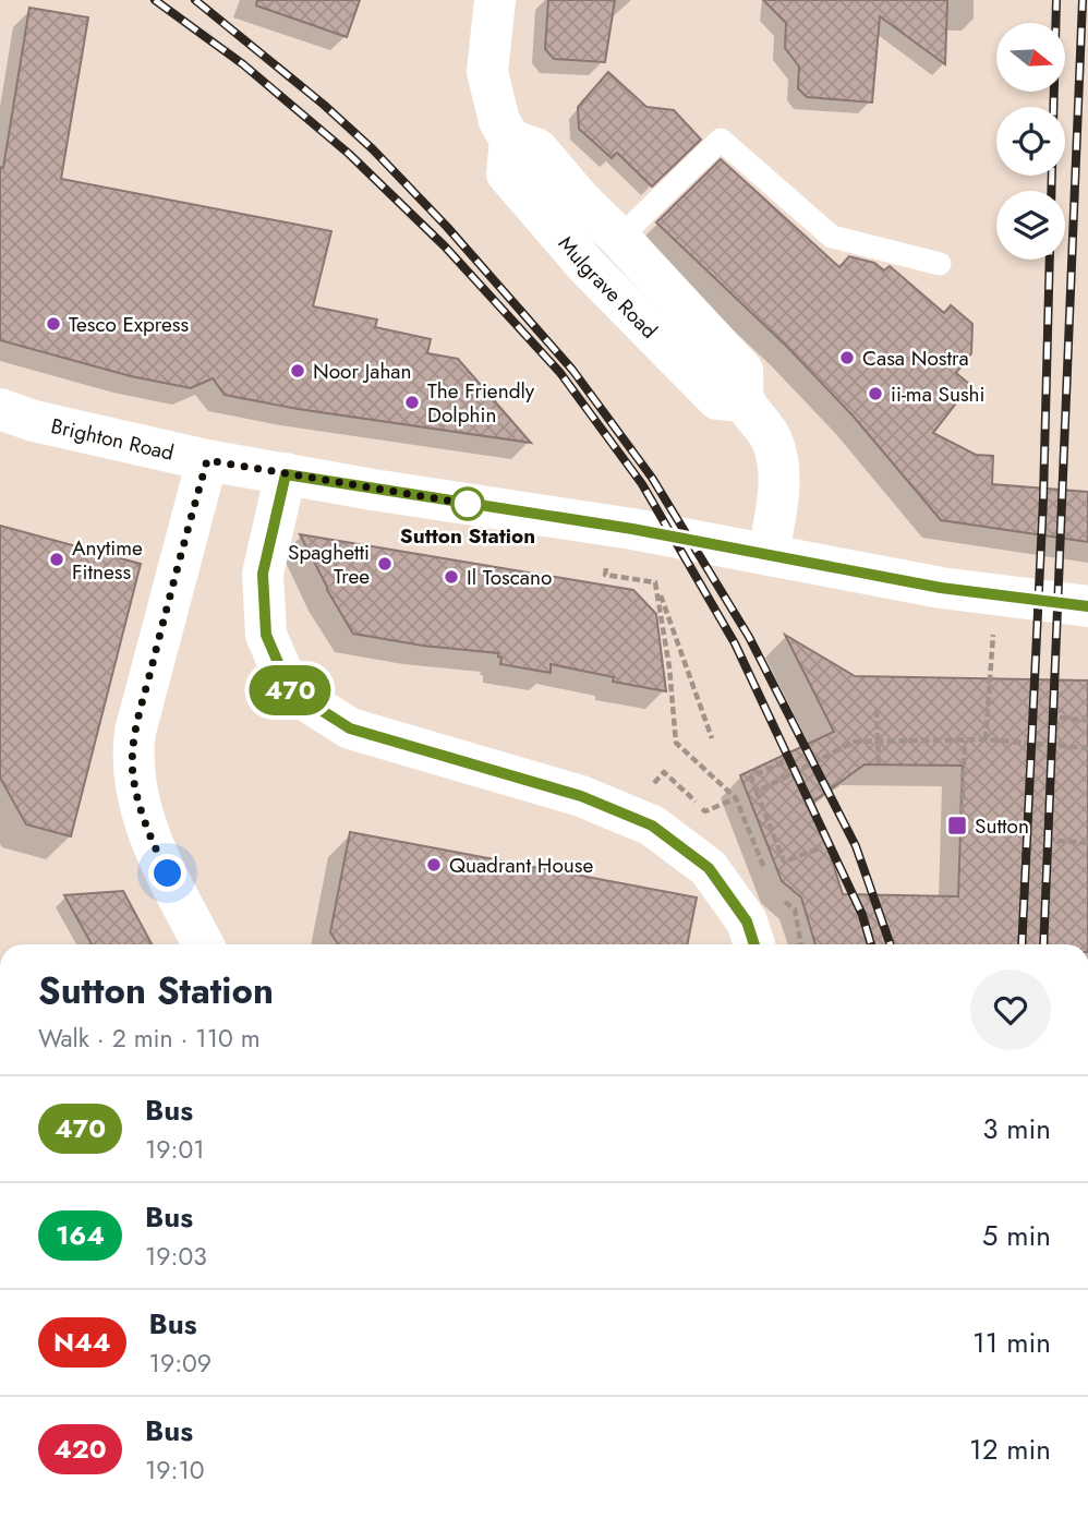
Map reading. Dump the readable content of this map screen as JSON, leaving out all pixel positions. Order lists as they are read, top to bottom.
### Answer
{
  "streets": {
    "street": ["Mulgrave Road", "Brighton Road"]
  },
  "crossings": [
    ["Mulgrave Road", "Brighton Road"]
  ],
  "places": {
    "other": [
      "Tesco Express",
      "Casa Nostra",
      "Noor Jahan",
      "ii-ma Sushi",
      "The Friendly Dolphin",
      "Sutton Station",
      "Anytime Fitness",
      "Spaghetti Tree",
      "Il Toscano",
      "Quadrant House"
    ],
    "transit": ["Sutton"]
  },
  "lines": ["bus line 470"],
  "north": "right",
  "page": {
    "on_map": "470",
    "heading": ["Sutton Station", "Walk · 2 min · 110 m"],
    "list": [
      {
        "mark": "470",
        "name": "Bus",
        "note": "19:01",
        "value": "3 min"
      },
      {
        "mark": "164",
        "name": "Bus",
        "note": "19:03",
        "value": "5 min"
      },
      {
        "mark": "N44",
        "name": "Bus",
        "note": "19:09",
        "value": "11 min"
      },
      {
        "mark": "420",
        "name": "Bus",
        "note": "19:10",
        "value": "12 min"
      }
    ]
  }
}
